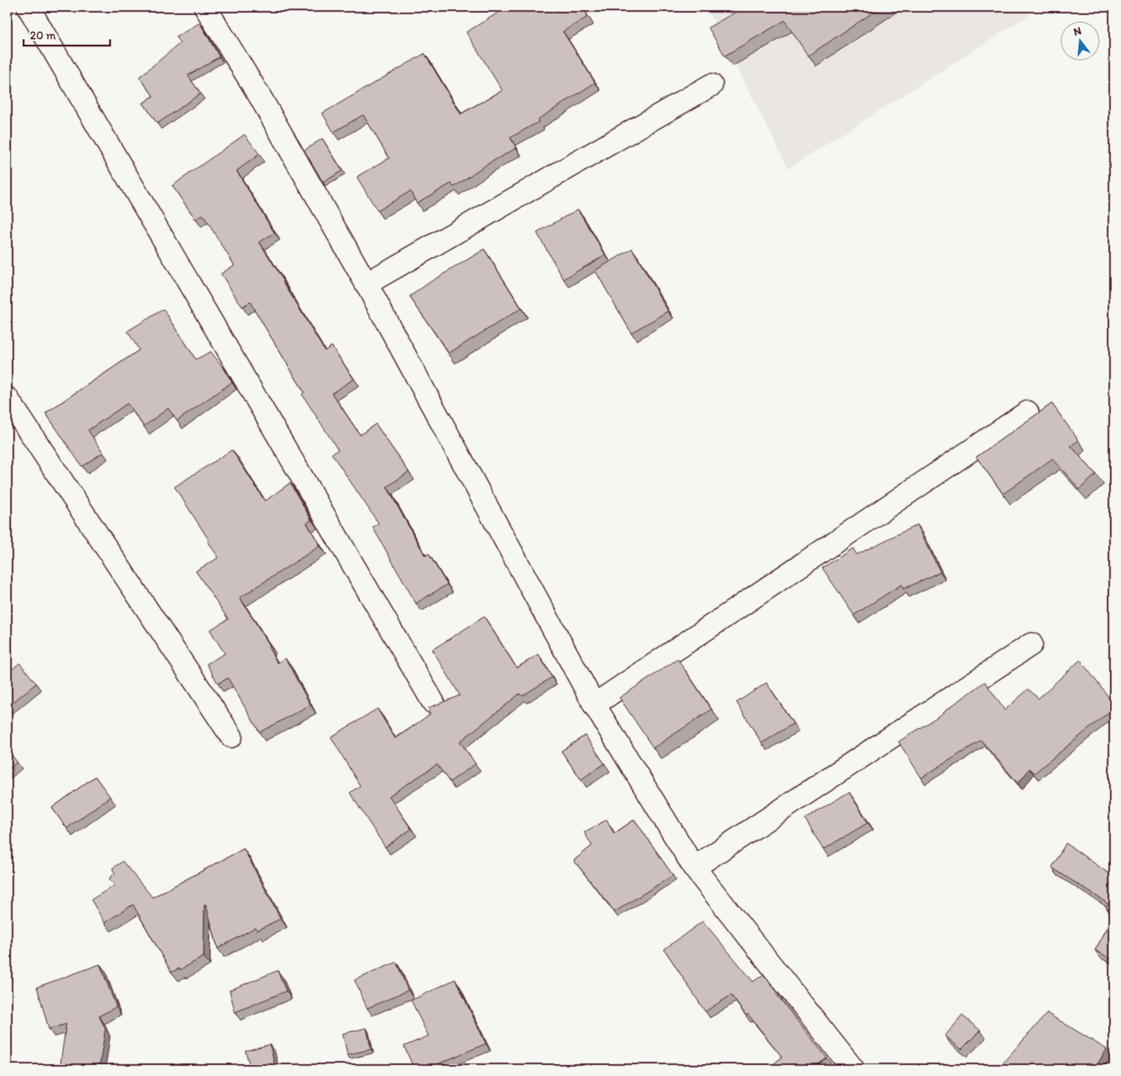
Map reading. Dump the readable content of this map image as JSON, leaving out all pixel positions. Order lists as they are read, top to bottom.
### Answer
{
  "scale_bar": "20 m",
  "north": "top"
}
